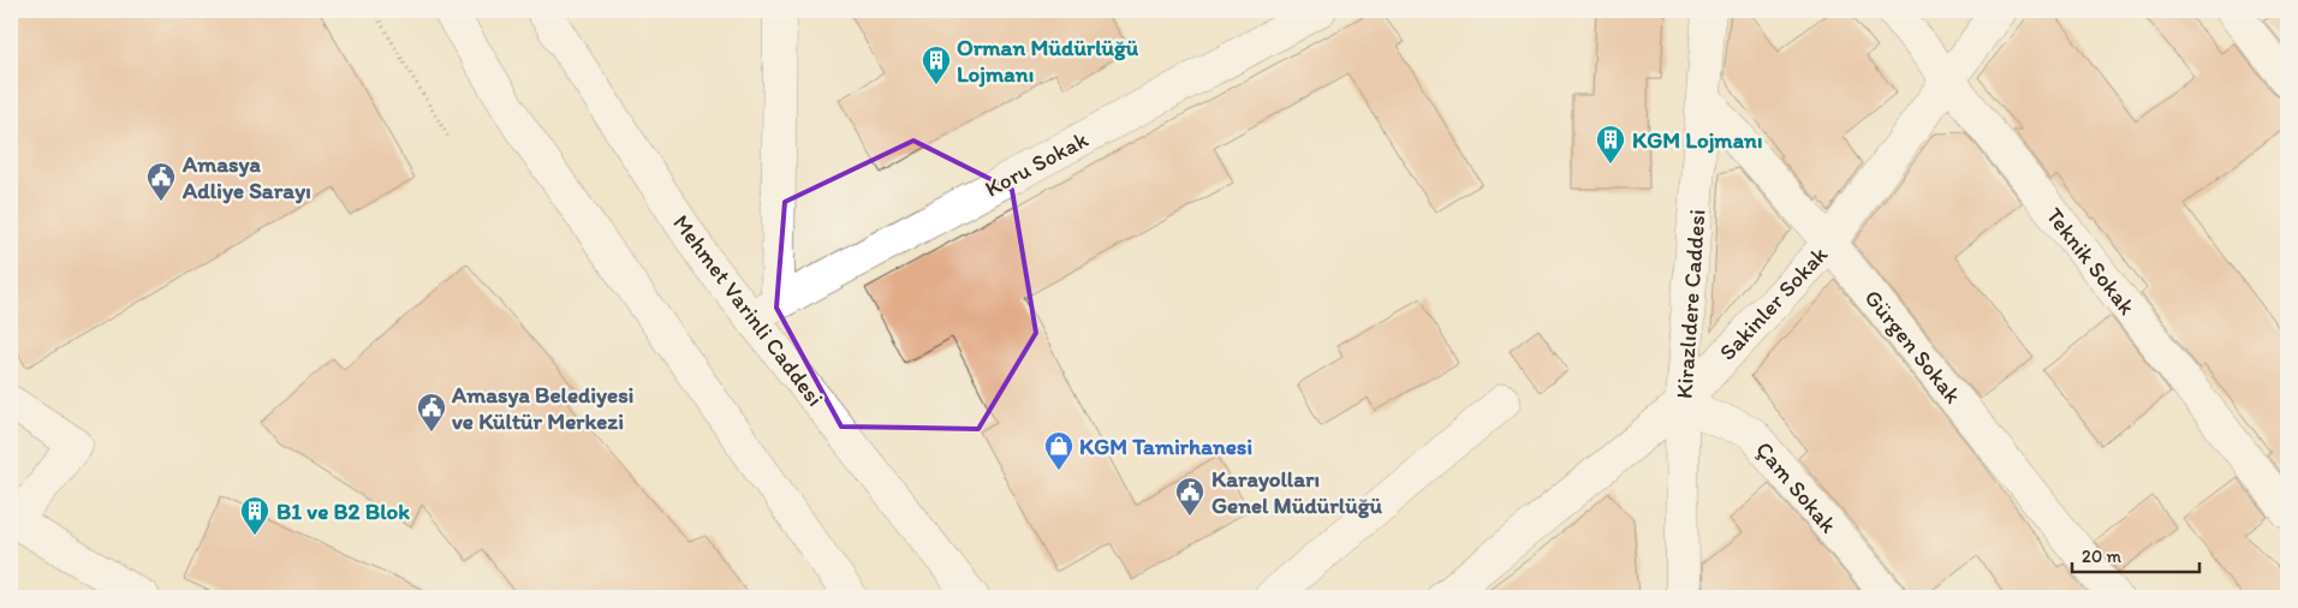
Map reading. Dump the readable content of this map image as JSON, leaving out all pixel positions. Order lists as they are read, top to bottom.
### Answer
{
  "streets": {
    "street": [
      "Koru Sokak",
      "Teknik Sokak",
      "Sakinler Sokak",
      "Kirazlıdere Caddesi",
      "Mehmet Varinli Caddesi",
      "Gürgen Sokak",
      "Çam Sokak"
    ]
  },
  "crossings": [
    ["Koru Sokak", "Mehmet Varinli Caddesi"],
    ["Teknik Sokak", "Sakinler Sokak"],
    ["Sakinler Sokak", "Kirazlıdere Caddesi"],
    ["Sakinler Sokak", "Gürgen Sokak"],
    ["Sakinler Sokak", "Çam Sokak"],
    ["Kirazlıdere Caddesi", "Gürgen Sokak"],
    ["Kirazlıdere Caddesi", "Çam Sokak"]
  ],
  "places": {
    "building": ["Orman Müdürlüğü Lojmanı", "KGM Lojmanı", "B1 ve B2 Blok"],
    "public building": ["Amasya Adliye Sarayı", "Amasya Belediyesi ve Kültür Merkezi", "Karayolları Genel Müdürlüğü"],
    "shop": ["KGM Tamirhanesi"]
  },
  "scale_bar": "20 m"
}
